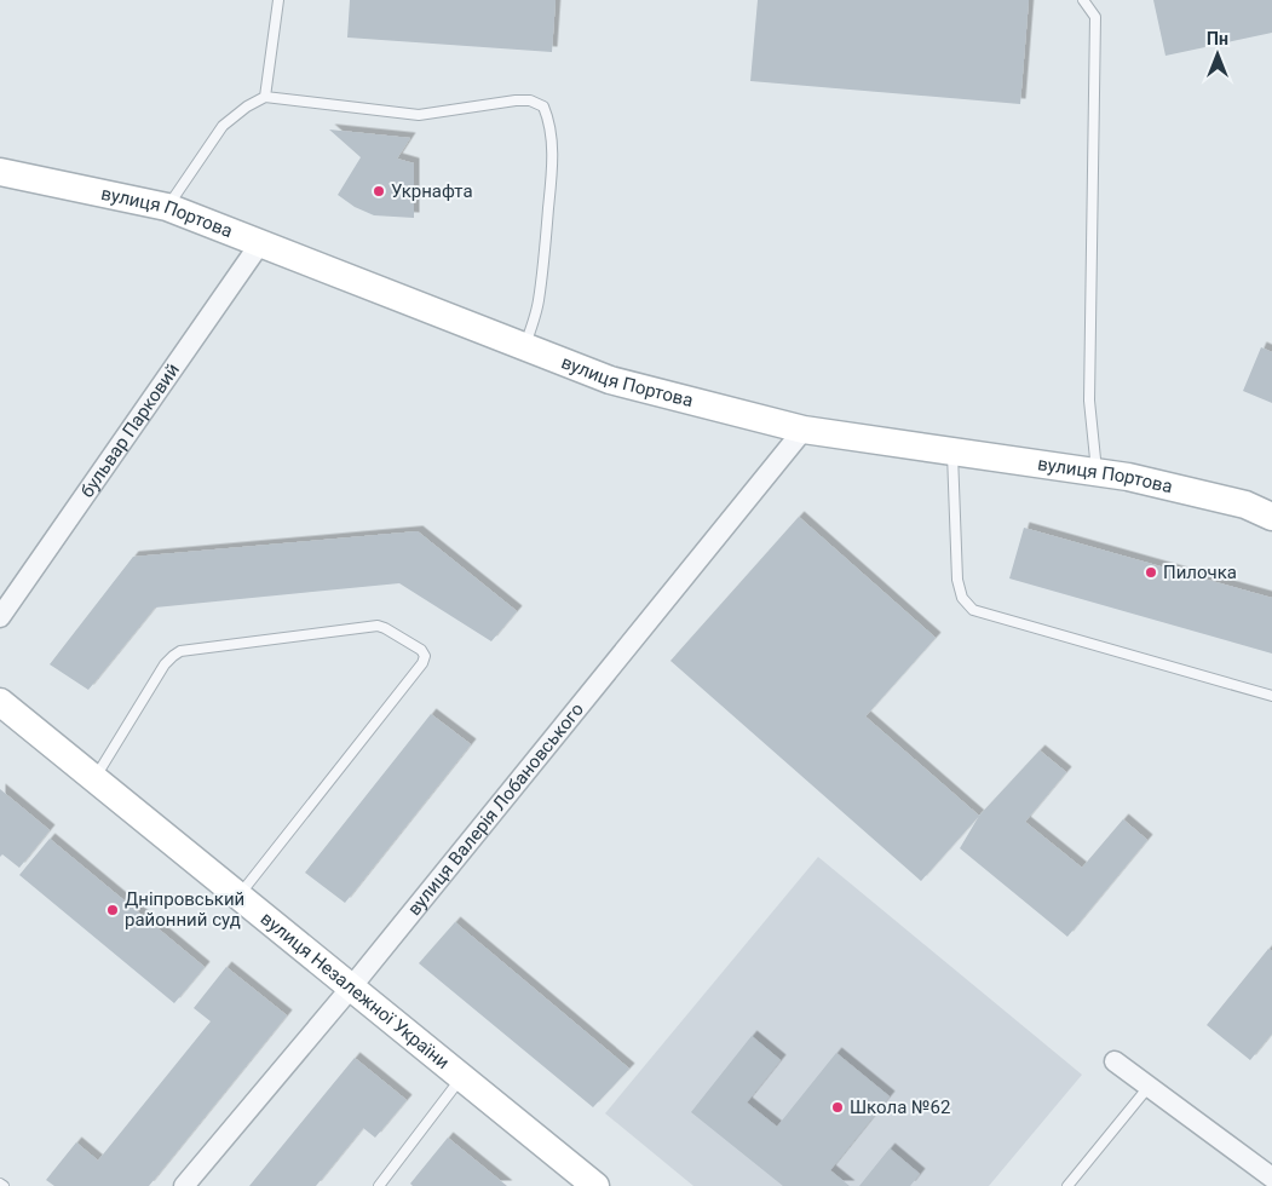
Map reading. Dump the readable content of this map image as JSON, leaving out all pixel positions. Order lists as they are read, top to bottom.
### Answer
{
  "streets": {
    "street": [
      "вулиця Портова",
      "бульвар Парковий",
      "вулиця Валерія Лобановського",
      "вулиця Незалежної України"
    ]
  },
  "crossings": [
    ["вулиця Портова", "бульвар Парковий"],
    ["вулиця Портова", "вулиця Валерія Лобановського"],
    ["вулиця Валерія Лобановського", "вулиця Незалежної України"]
  ],
  "places": [
    "Укрнафта",
    "Пилочка",
    "Дніпровський районний суд",
    "Школа №62"
  ],
  "north": "top"
}
